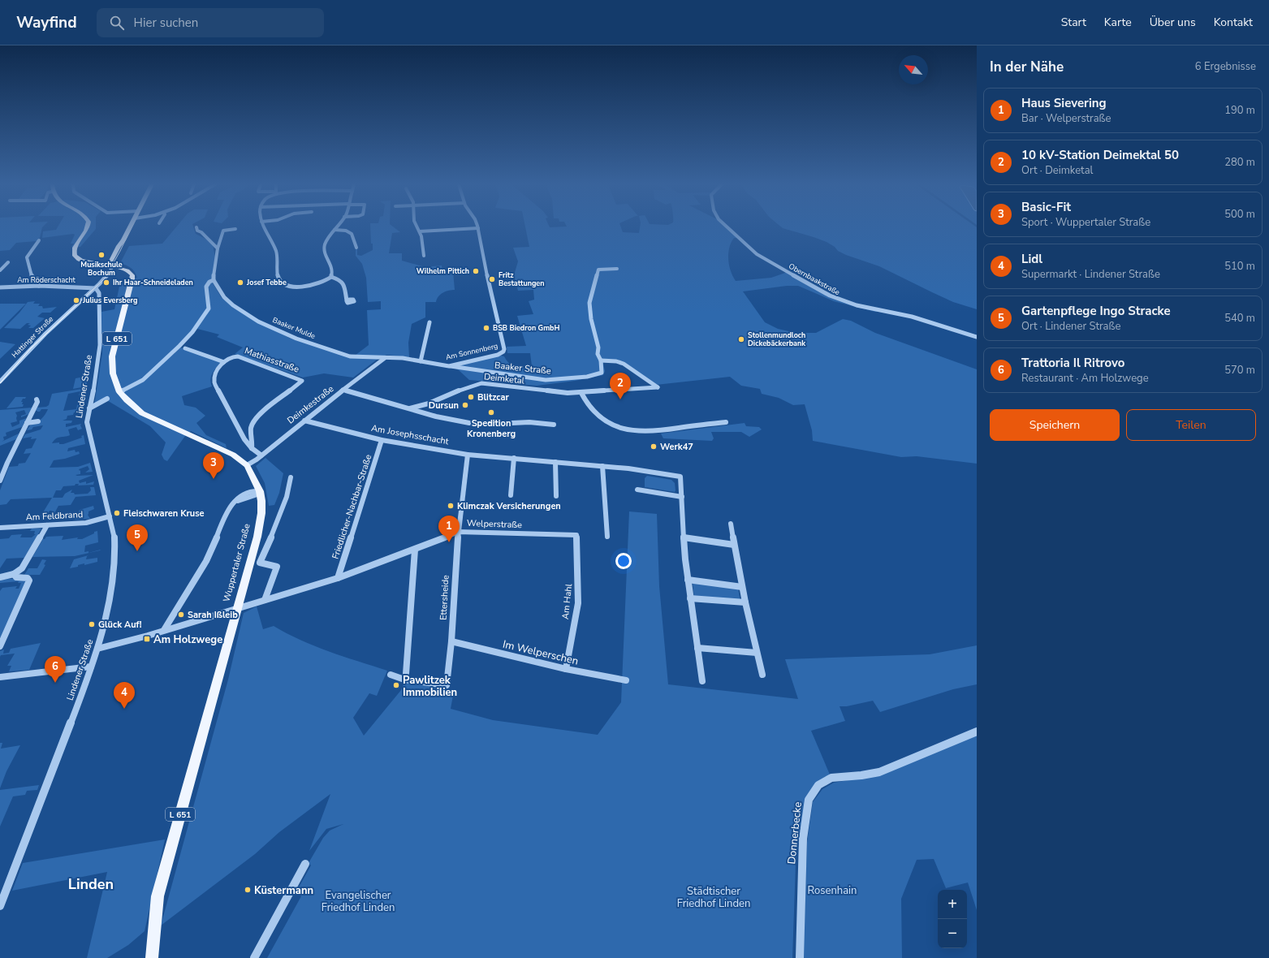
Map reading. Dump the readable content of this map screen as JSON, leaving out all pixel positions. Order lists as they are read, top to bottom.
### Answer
{
  "streets": {
    "main road": ["Hattinger Straße", "L 651", "Wuppertaler Straße"],
    "street": [
      "Obernbaakstraße",
      "Am Röderschacht",
      "Baaker Mulde",
      "Am Sonnenberg",
      "Mathiasstraße",
      "Baaker Straße",
      "Deimketal",
      "Lindener Straße",
      "Deimkestraße",
      "Am Josephsschacht",
      "Friedlicher-Nachbar-Straße",
      "Am Feldbrand",
      "Welperstraße",
      "Ettersheide",
      "Am Hahl",
      "Im Welperschen",
      "Donnerbecke"
    ]
  },
  "crossings": [
    ["Am Röderschacht", "Hattinger Straße"],
    ["Am Röderschacht", "Lindener Straße"],
    ["Baaker Mulde", "Am Sonnenberg"],
    ["Baaker Mulde", "Deimkestraße"],
    ["Hattinger Straße", "L 651"],
    ["Hattinger Straße", "Lindener Straße"],
    ["Hattinger Straße", "Wuppertaler Straße"],
    ["L 651", "Wuppertaler Straße"],
    ["Am Sonnenberg", "Baaker Straße"],
    ["Am Sonnenberg", "Deimkestraße"],
    ["Baaker Straße", "Deimketal"],
    ["Deimketal", "Deimkestraße"],
    ["Lindener Straße", "Am Feldbrand"],
    ["Lindener Straße", "Welperstraße"],
    ["Deimkestraße", "Am Josephsschacht"],
    ["Deimkestraße", "Wuppertaler Straße"],
    ["Am Josephsschacht", "Friedlicher-Nachbar-Straße"],
    ["Am Josephsschacht", "Ettersheide"],
    ["Friedlicher-Nachbar-Straße", "Welperstraße"],
    ["Welperstraße", "Wuppertaler Straße"],
    ["Welperstraße", "Ettersheide"],
    ["Welperstraße", "Am Hahl"],
    ["Ettersheide", "Im Welperschen"],
    ["Am Hahl", "Im Welperschen"]
  ],
  "districts": ["Linden"],
  "parks": ["Rosenhain", "Städtischer Friedhof Linden", "Evangelischer Friedhof Linden"],
  "places": {
    "other": [
      "Musikschule Bochum",
      "Wilhelm Pittich",
      "Fritz Bestattungen",
      "Ihr Haar-Schneideladen",
      "Josef Tebbe",
      "Julius Eversberg",
      "BSB Biedron GmbH",
      "Stollenmundloch Dickebäckerbank",
      "Blitzcar",
      "Dursun",
      "Spedition Kronenberg",
      "Werk47",
      "Klimczak Versicherungen",
      "Fleischwaren Kruse",
      "Sarah Ißleib",
      "Glück Auf!",
      "Pawlitzek Immobilien",
      "Küstermann"
    ],
    "transit": ["Am Holzwege"]
  },
  "north": "top left",
  "page": {
    "header": "Wayfind",
    "search": "Hier suchen",
    "nav": [
      "Start",
      "Karte",
      "Über uns",
      "Kontakt"
    ],
    "heading": ["In der Nähe", "6 Ergebnisse"],
    "list": [
      {
        "mark": "1",
        "name": "Haus Sievering",
        "note": "Bar · Welperstraße",
        "value": "190 m"
      },
      {
        "mark": "2",
        "name": "10 kV-Station Deimektal 50",
        "note": "Ort · Deimketal",
        "value": "280 m"
      },
      {
        "mark": "3",
        "name": "Basic-Fit",
        "note": "Sport · Wuppertaler Straße",
        "value": "500 m"
      },
      {
        "mark": "4",
        "name": "Lidl",
        "note": "Supermarkt · Lindener Straße",
        "value": "510 m"
      },
      {
        "mark": "5",
        "name": "Gartenpflege Ingo Stracke",
        "note": "Ort · Lindener Straße",
        "value": "540 m"
      },
      {
        "mark": "6",
        "name": "Trattoria Il Ritrovo",
        "note": "Restaurant · Am Holzwege",
        "value": "570 m"
      }
    ],
    "pins": [
      "2",
      "3",
      "1",
      "5",
      "6",
      "4"
    ],
    "buttons": ["Speichern", "Teilen"],
    "map_buttons": ["+", "−"]
  }
}
